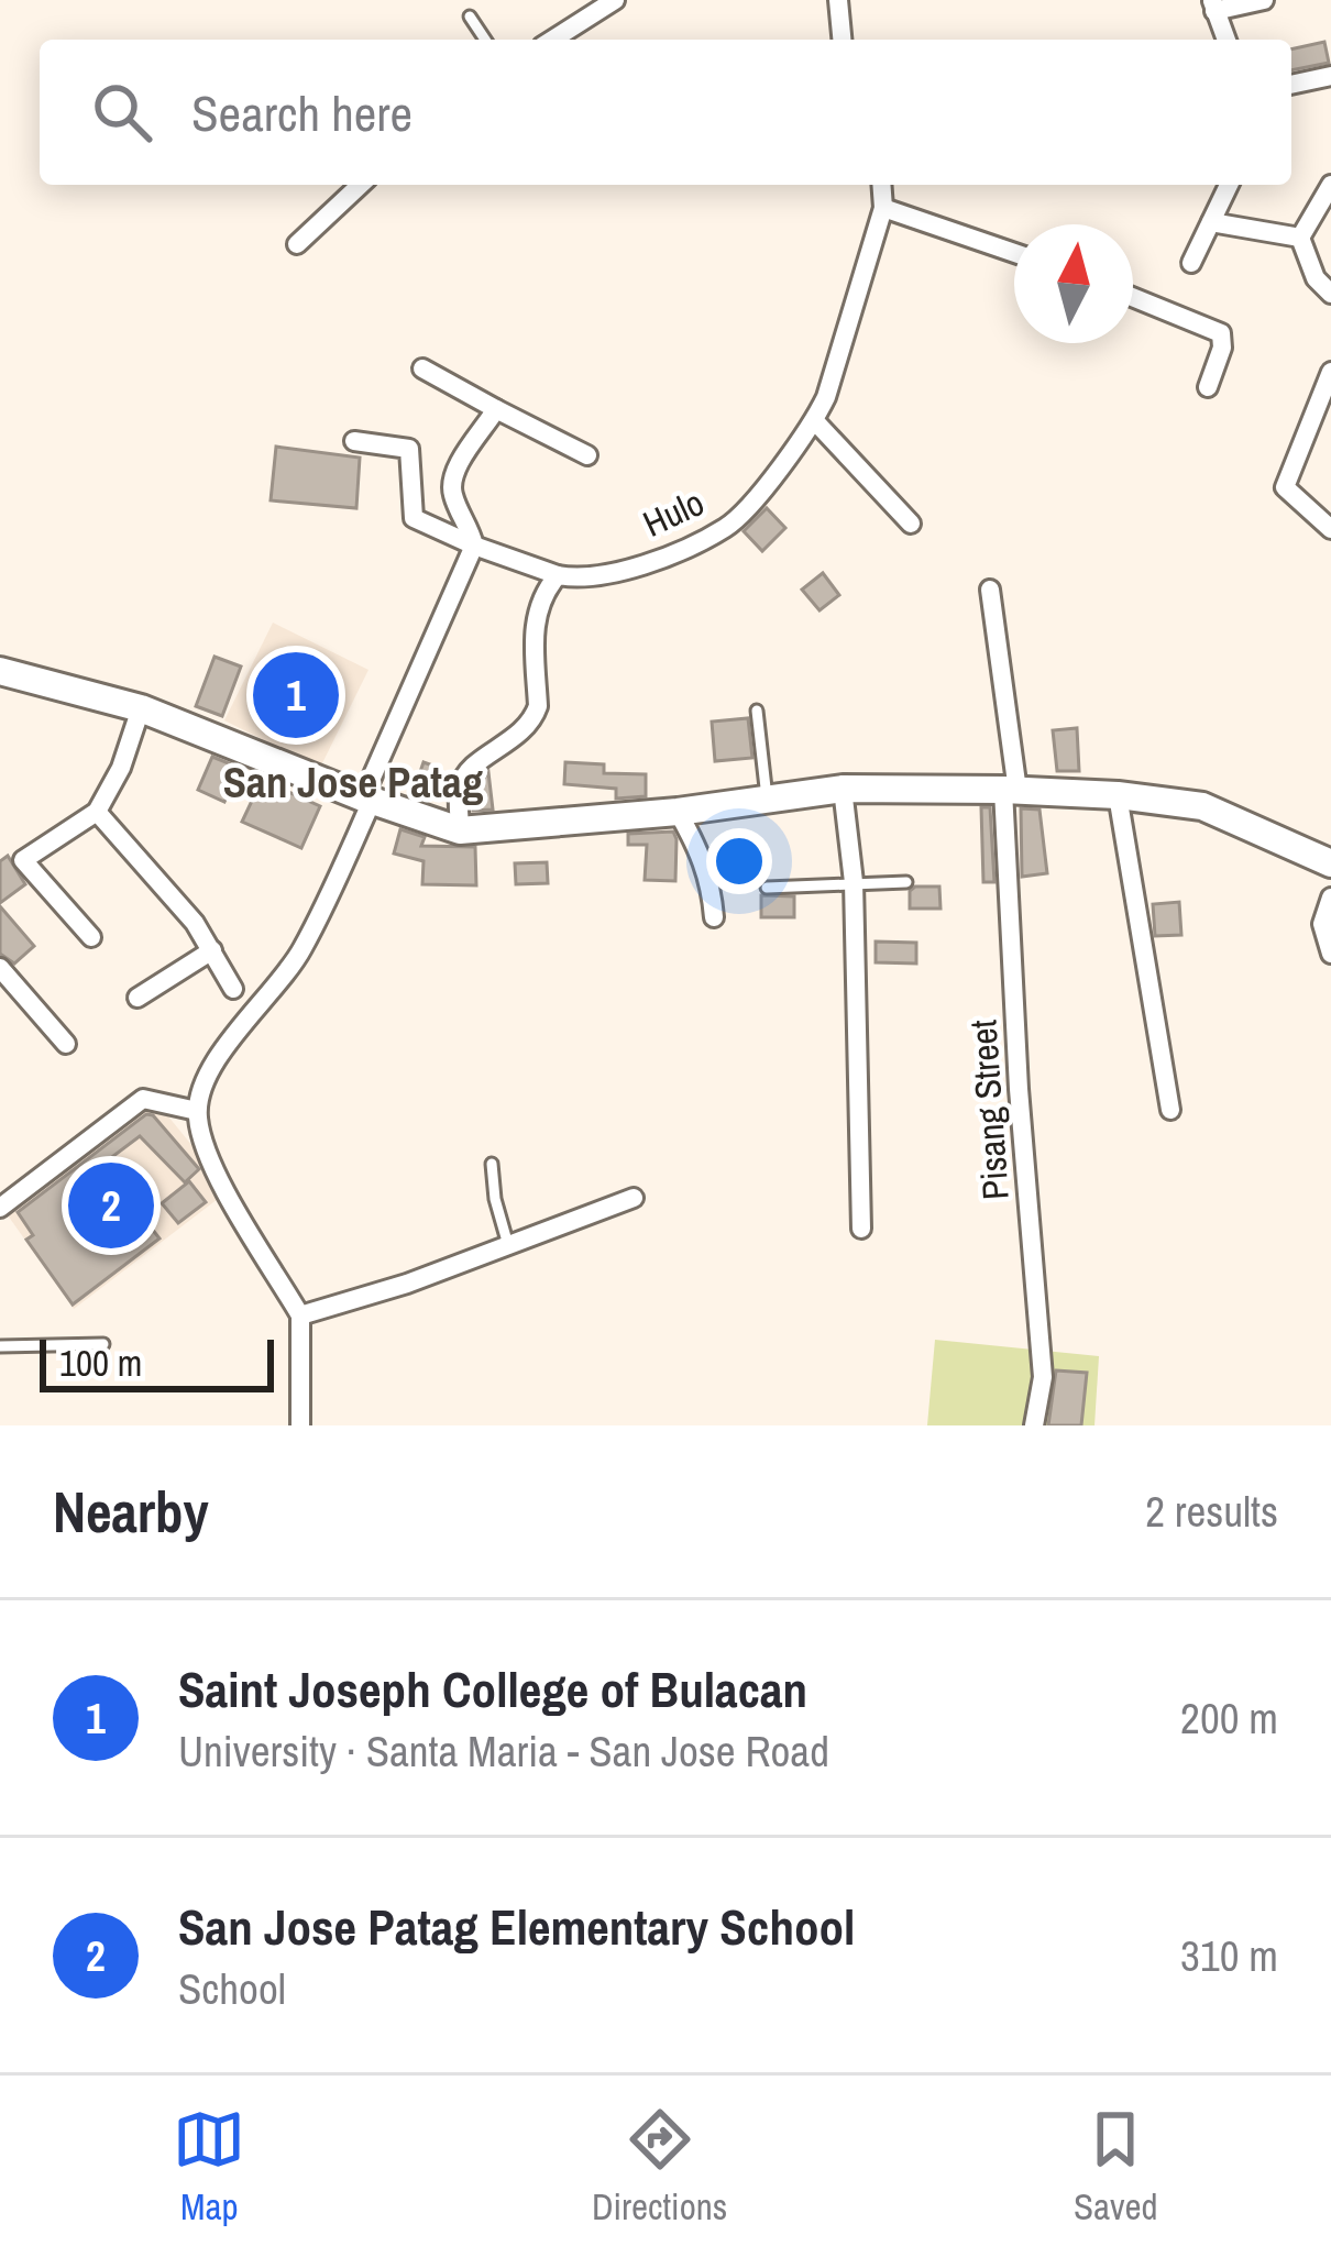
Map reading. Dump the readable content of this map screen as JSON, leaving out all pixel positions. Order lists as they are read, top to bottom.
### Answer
{
  "streets": {
    "street": ["Hulo", "Pisang Street"]
  },
  "districts": ["San Jose Patag"],
  "scale_bar": "100 m",
  "north": "top",
  "page": {
    "search": "Search here",
    "pins": ["1", "2"],
    "scale": "100 m",
    "heading": ["Nearby", "2 results"],
    "list": [
      {
        "mark": "1",
        "name": "Saint Joseph College of Bulacan",
        "note": "University · Santa Maria - San Jose Road",
        "value": "200 m"
      },
      {
        "mark": "2",
        "name": "San Jose Patag Elementary School",
        "note": "School",
        "value": "310 m"
      }
    ],
    "nav": ["Map", "Directions", "Saved"]
  }
}
